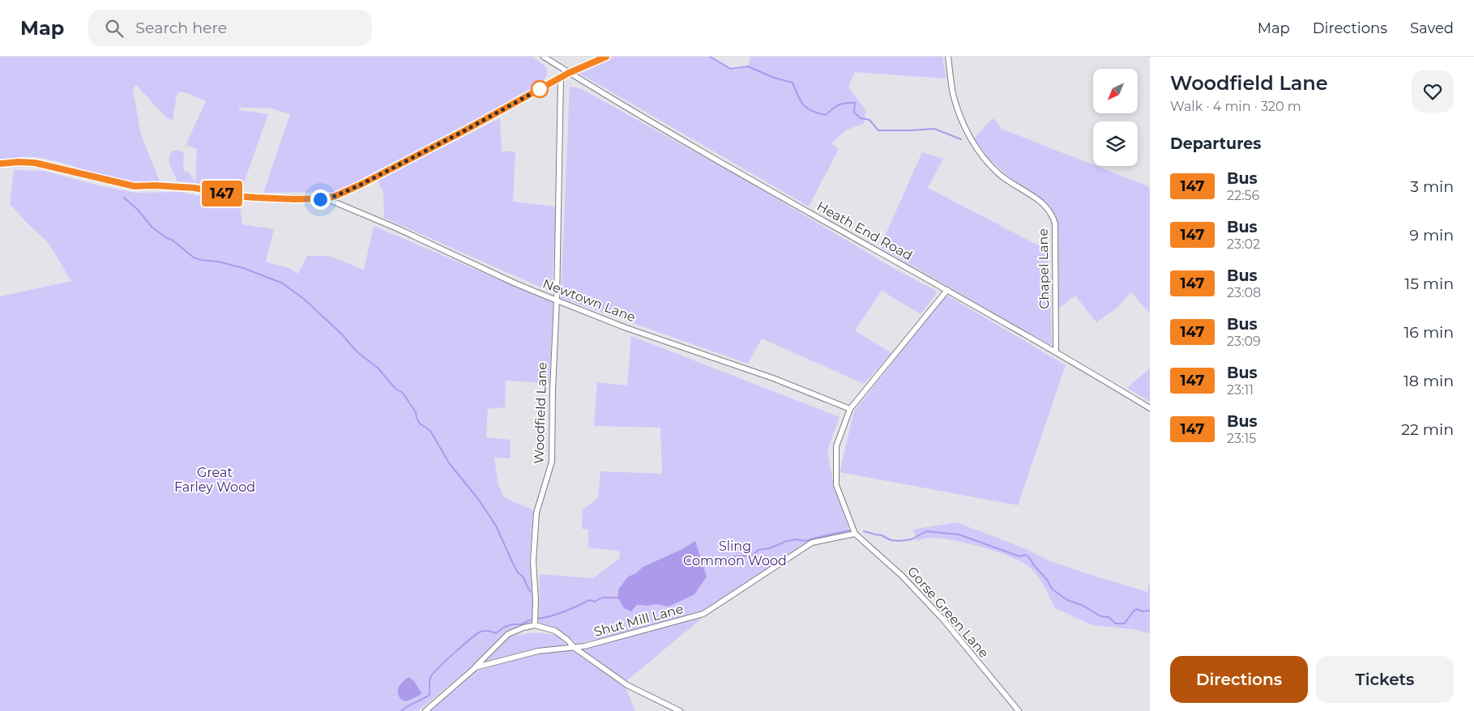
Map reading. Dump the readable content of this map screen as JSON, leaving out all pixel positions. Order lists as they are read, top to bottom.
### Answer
{
  "streets": {
    "street": [
      "Heath End Road",
      "Chapel Lane",
      "Newtown Lane",
      "Woodfield Lane",
      "Gorse Green Lane",
      "Shut Mill Lane"
    ]
  },
  "crossings": [
    ["Heath End Road", "Chapel Lane"],
    ["Newtown Lane", "Woodfield Lane"],
    ["Gorse Green Lane", "Shut Mill Lane"]
  ],
  "parks": ["Great Farley Wood", "Sling Common Wood"],
  "lines": ["bus line 147"],
  "north": "bottom left",
  "page": {
    "header": "Map",
    "search": "Search here",
    "nav": ["Map", "Directions", "Saved"],
    "on_map": "147",
    "heading": [
      ["Woodfield Lane", "Walk · 4 min · 320 m"],
      "Departures"
    ],
    "list": [
      {
        "mark": "147",
        "name": "Bus",
        "note": "22:56",
        "value": "3 min"
      },
      {
        "mark": "147",
        "name": "Bus",
        "note": "23:02",
        "value": "9 min"
      },
      {
        "mark": "147",
        "name": "Bus",
        "note": "23:08",
        "value": "15 min"
      },
      {
        "mark": "147",
        "name": "Bus",
        "note": "23:09",
        "value": "16 min"
      },
      {
        "mark": "147",
        "name": "Bus",
        "note": "23:11",
        "value": "18 min"
      },
      {
        "mark": "147",
        "name": "Bus",
        "note": "23:15",
        "value": "22 min"
      }
    ],
    "buttons": ["Directions", "Tickets"]
  }
}
